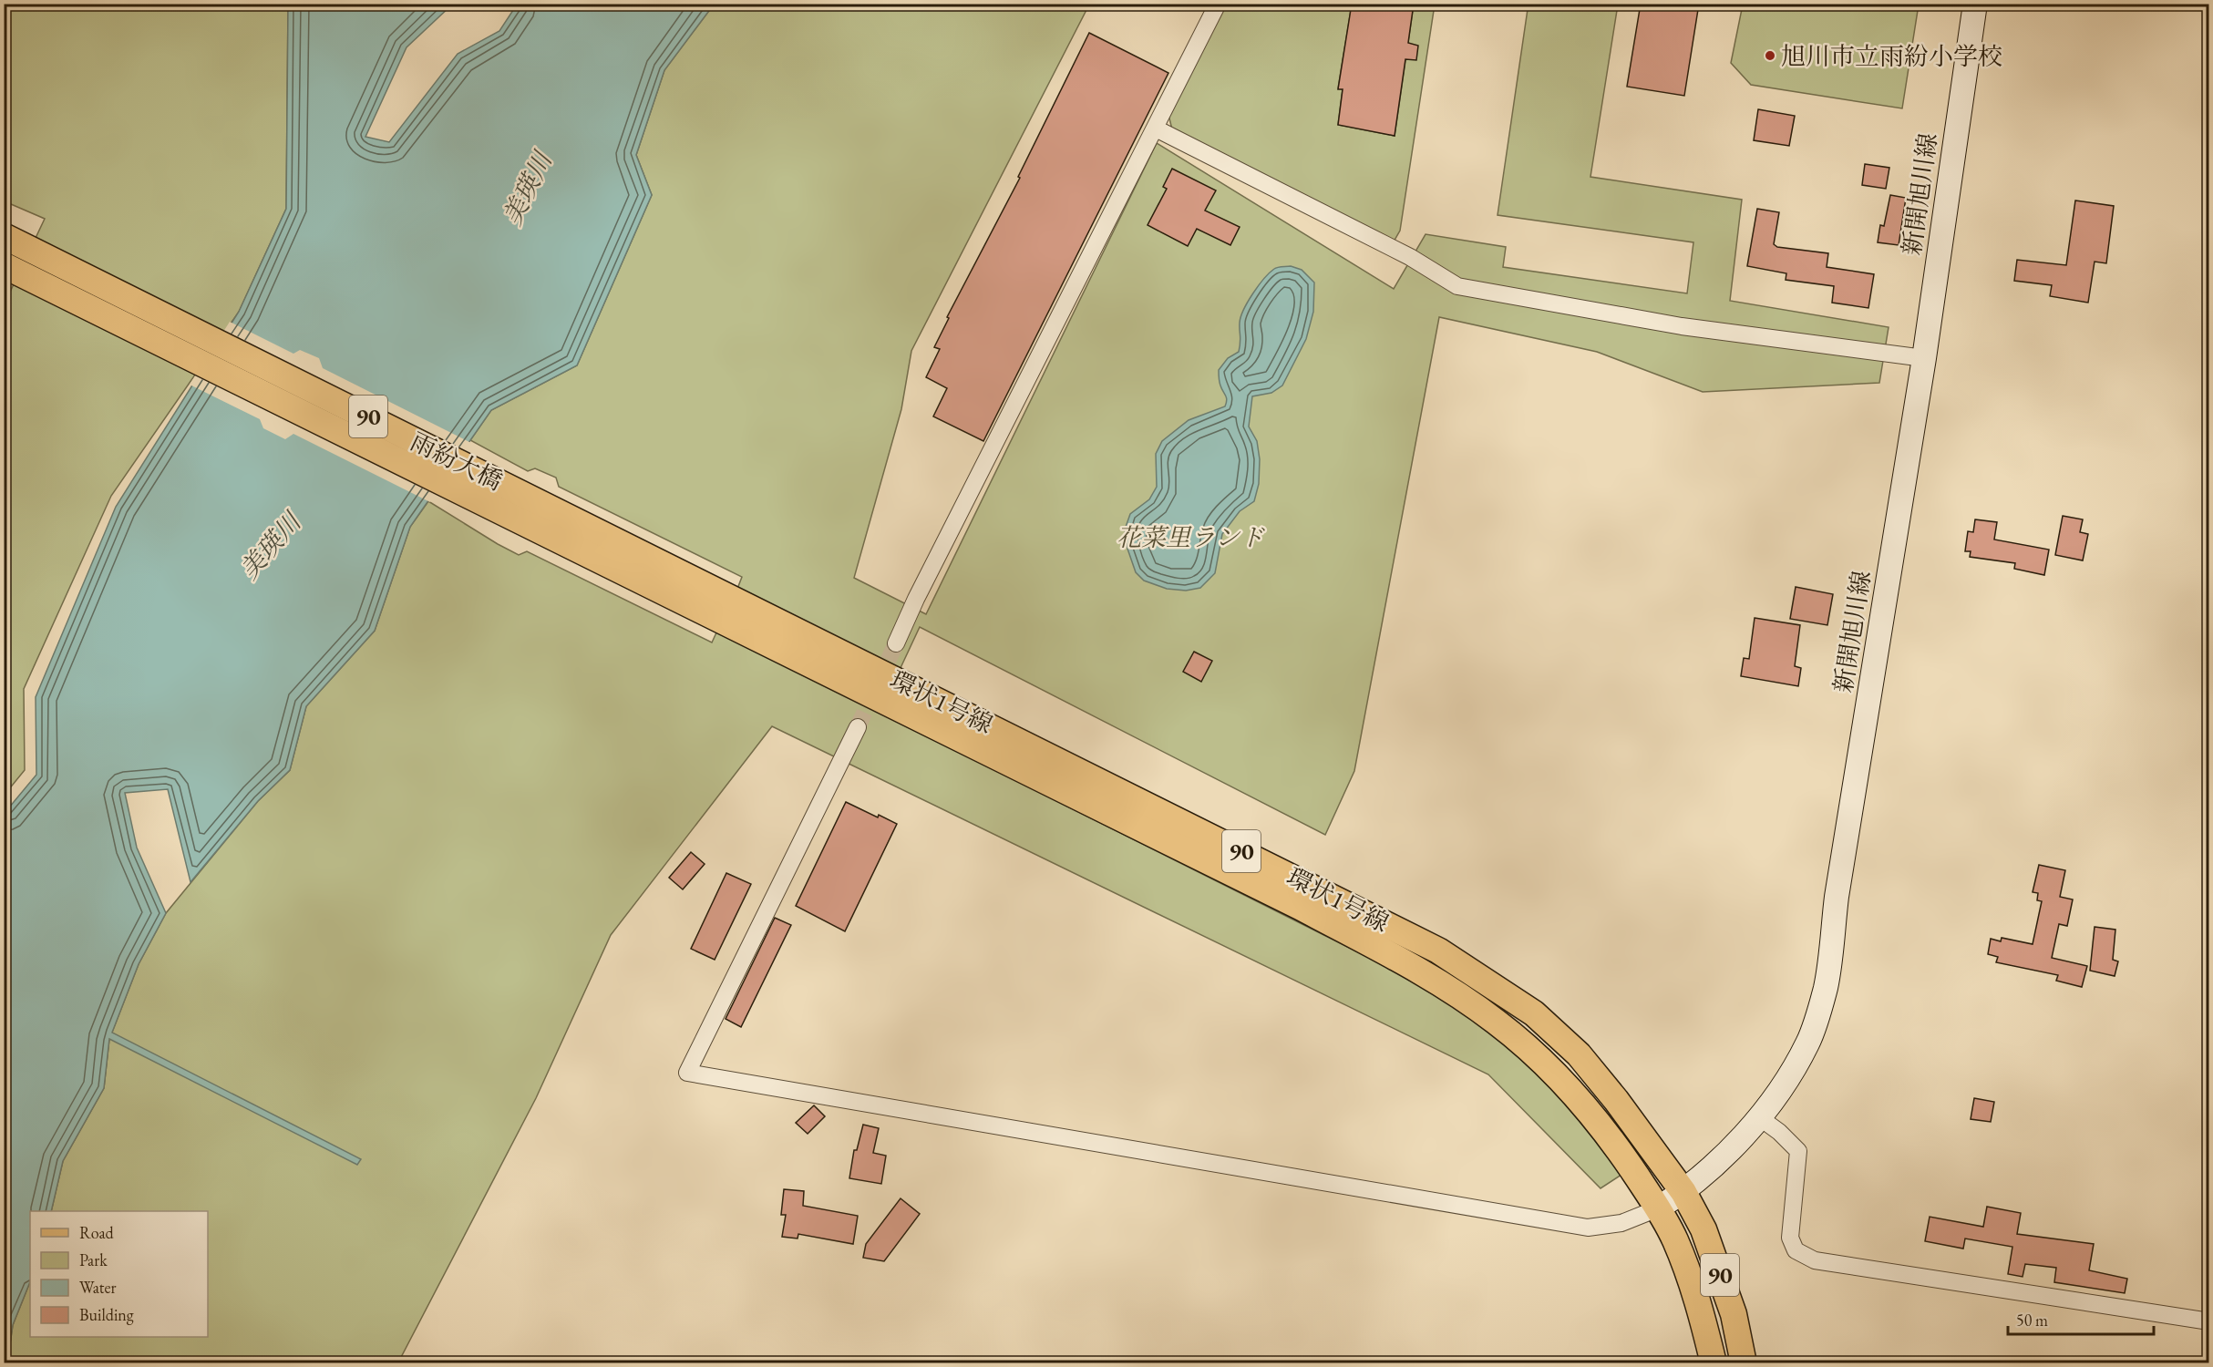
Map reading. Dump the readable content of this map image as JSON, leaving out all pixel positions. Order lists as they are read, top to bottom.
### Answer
{
  "streets": {
    "main road": [
      "新開旭川線",
      "90",
      "雨紛大橋",
      "環状1号線"
    ]
  },
  "crossings": [
    ["新開旭川線", "環状1号線"],
    ["雨紛大橋", "環状1号線"]
  ],
  "water": ["美瑛川"],
  "parks": ["花菜里ランド"],
  "places": ["旭川市立雨紛小学校"],
  "legend": [
    "Road",
    "Park",
    "Water",
    "Building"
  ],
  "scale_bar": "50 m"
}
